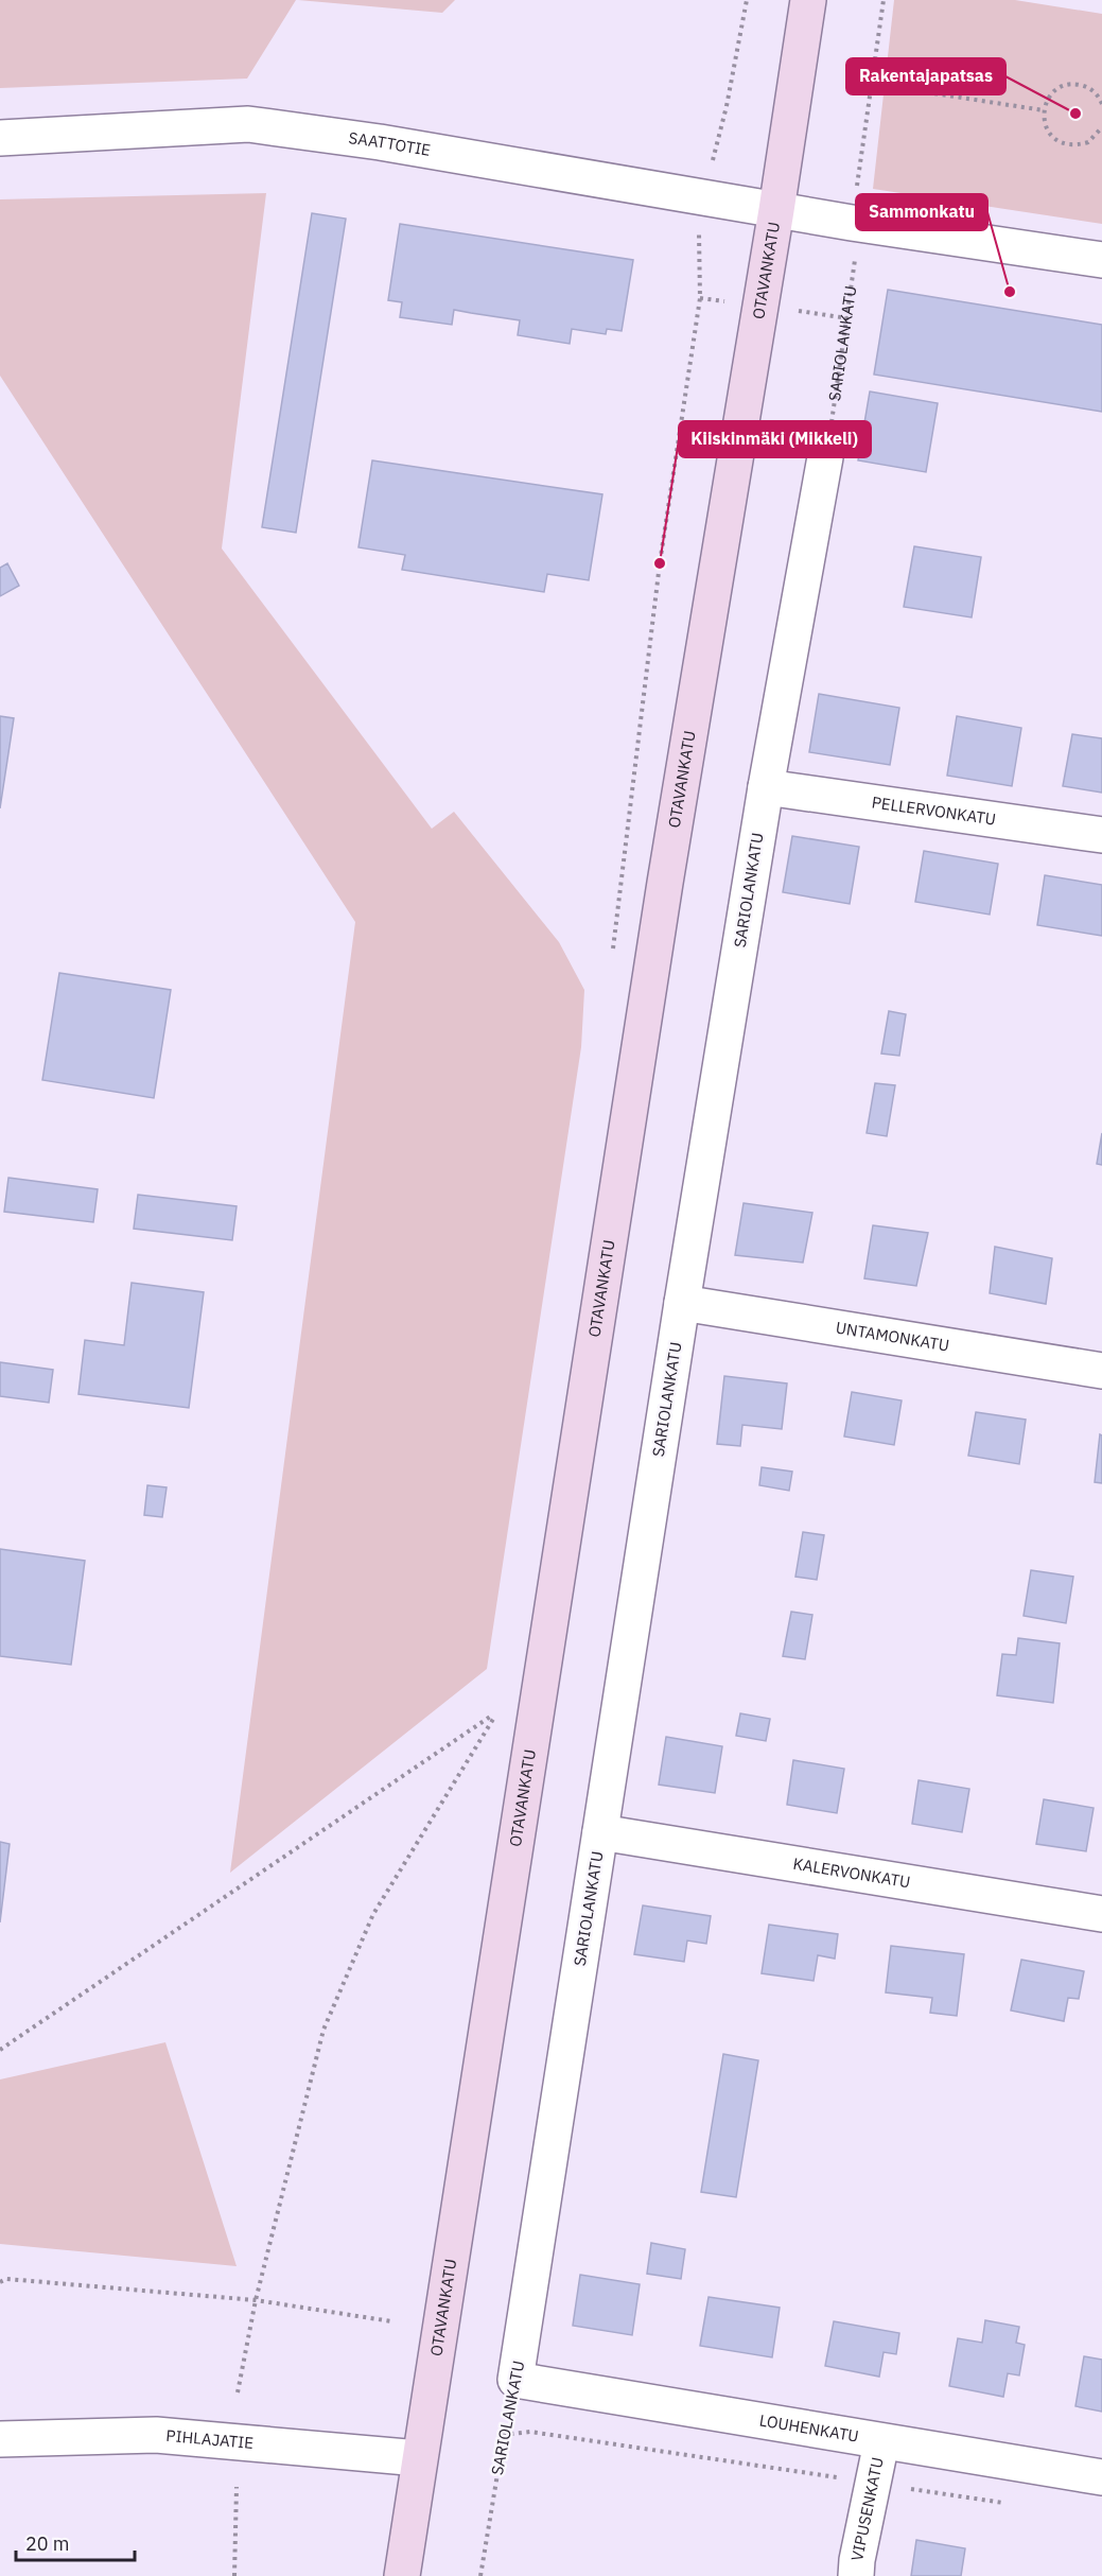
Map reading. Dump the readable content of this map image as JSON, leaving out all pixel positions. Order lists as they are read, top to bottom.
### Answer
{
  "streets": {
    "main road": ["OTAVANKATU"],
    "street": [
      "SAATTOTIE",
      "SARIOLANKATU",
      "PELLERVONKATU",
      "UNTAMONKATU",
      "KALERVONKATU",
      "LOUHENKATU",
      "PIHLAJATIE",
      "VIPUSENKATU"
    ]
  },
  "crossings": [
    ["SAATTOTIE", "OTAVANKATU"],
    ["SAATTOTIE", "SARIOLANKATU"],
    ["OTAVANKATU", "PIHLAJATIE"],
    ["SARIOLANKATU", "PELLERVONKATU"],
    ["SARIOLANKATU", "UNTAMONKATU"],
    ["SARIOLANKATU", "KALERVONKATU"],
    ["SARIOLANKATU", "LOUHENKATU"],
    ["LOUHENKATU", "VIPUSENKATU"]
  ],
  "places": ["Rakentajapatsas", "Sammonkatu", "Kiiskinmäki (Mikkeli)"],
  "scale_bar": "20 m"
}
